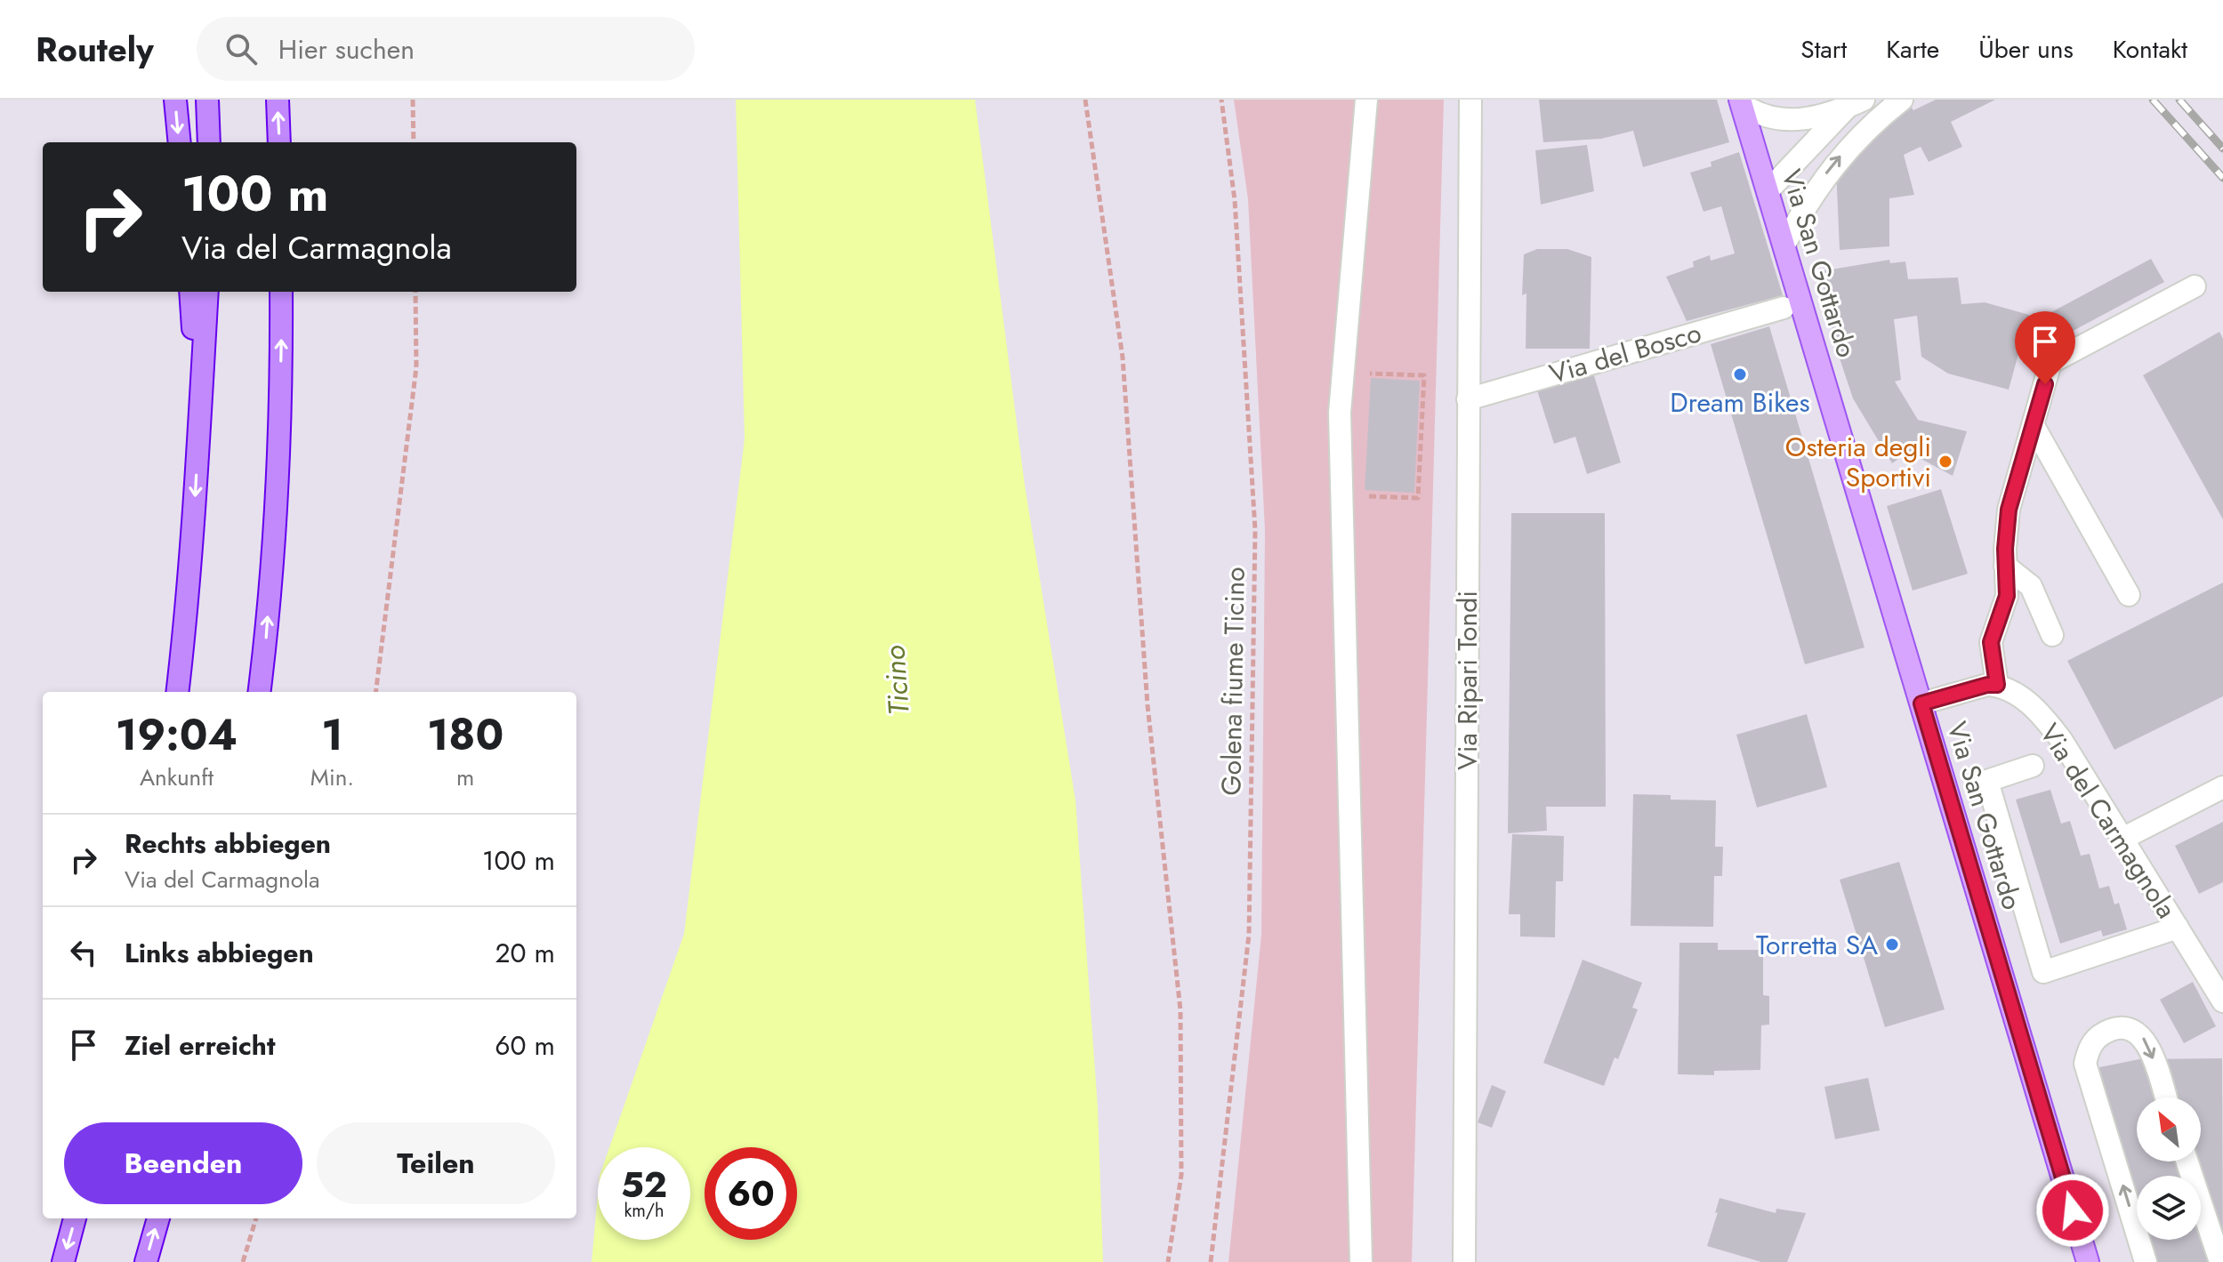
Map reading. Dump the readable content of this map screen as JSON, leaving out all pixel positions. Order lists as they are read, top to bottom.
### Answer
{
  "streets": {
    "main road": ["Via San Gottardo"],
    "street": ["Via del Bosco", "Via Ripari Tondi", "Via del Carmagnola"],
    "path": ["Golena fiume Ticino"]
  },
  "crossings": [
    ["Via del Bosco", "Via Ripari Tondi"]
  ],
  "water": ["Ticino"],
  "places": ["Dream Bikes", "Osteria degli Sportivi", "Torretta SA"],
  "north": "top left",
  "page": {
    "header": "Routely",
    "search": "Hier suchen",
    "nav": [
      "Start",
      "Karte",
      "Über uns",
      "Kontakt"
    ],
    "turn": ["100 m", "Via del Carmagnola"],
    "eta": [
      "19:04",
      "Ankunft",
      "1",
      "Min.",
      "180",
      "m"
    ],
    "list": [
      {
        "name": "Rechts abbiegen",
        "note": "Via del Carmagnola",
        "value": "100 m"
      },
      {
        "name": "Links abbiegen",
        "value": "20 m"
      },
      {
        "name": "Ziel erreicht",
        "value": "60 m"
      }
    ],
    "buttons": ["Beenden", "Teilen"],
    "speed": "52 km/h",
    "limit": "60"
  }
}
